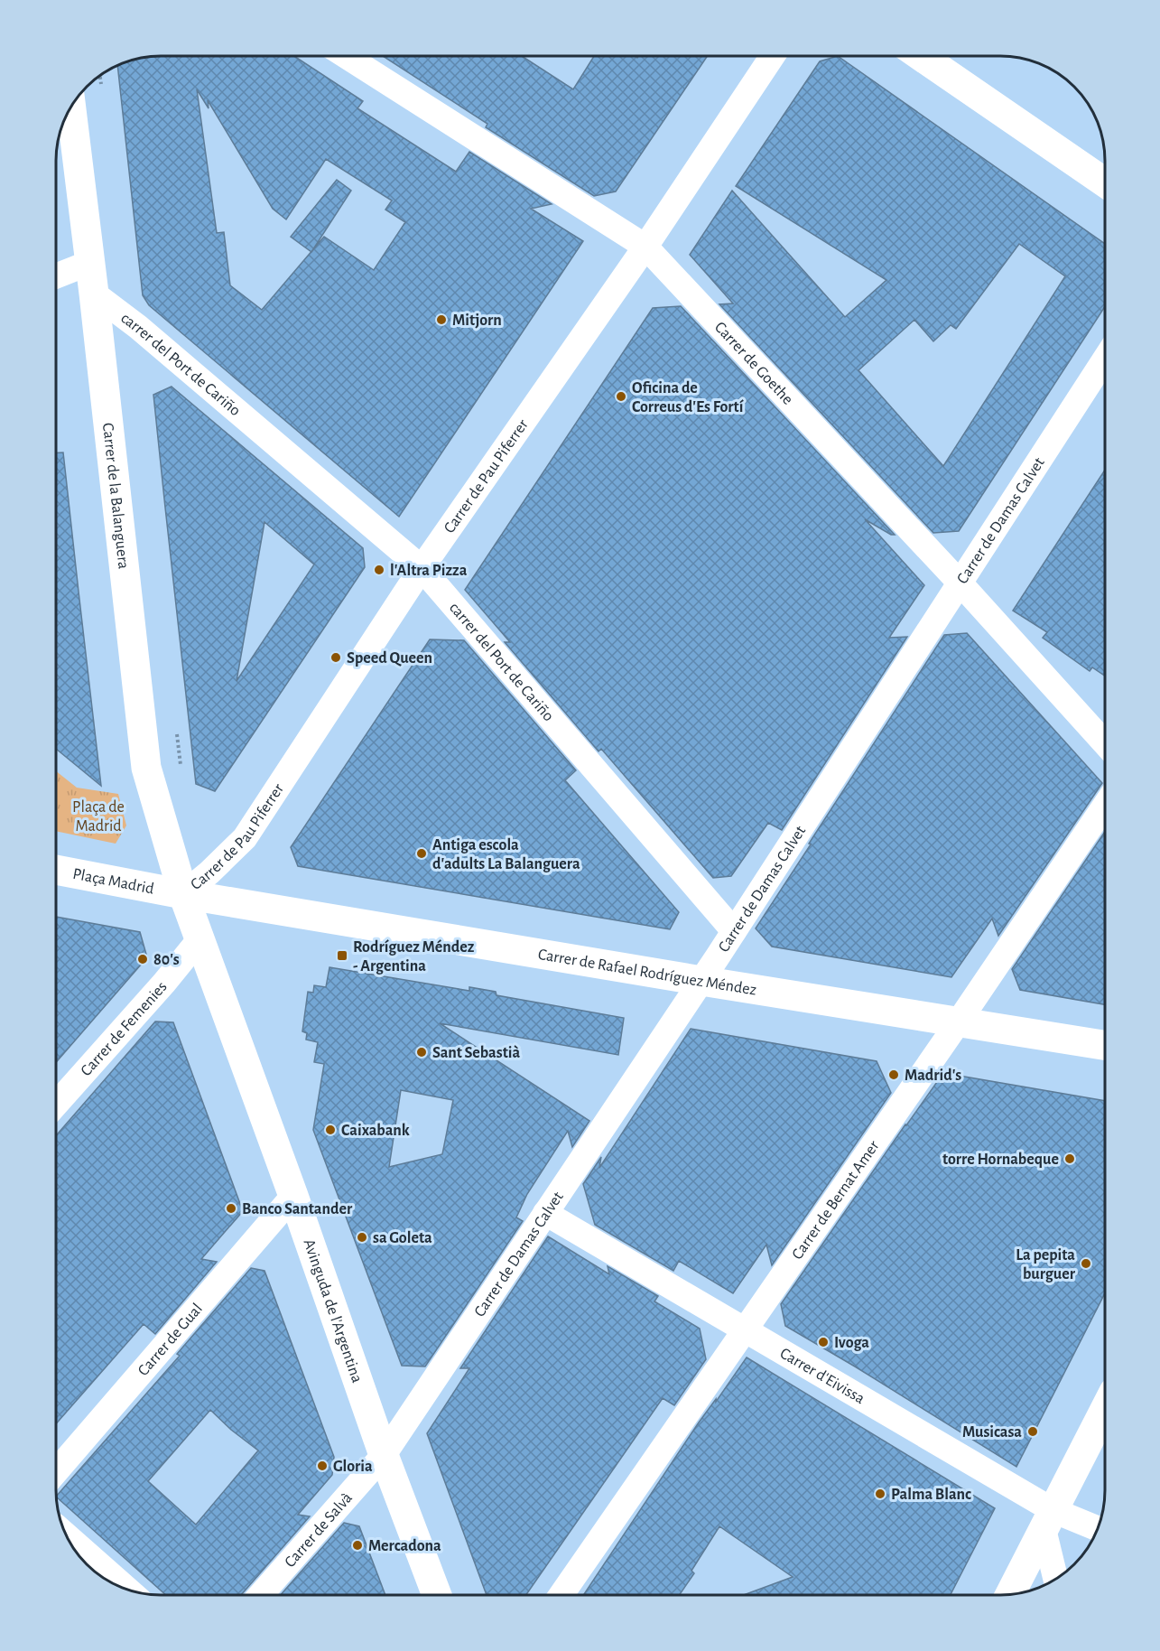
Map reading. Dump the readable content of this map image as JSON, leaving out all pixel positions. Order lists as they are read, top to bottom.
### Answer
{
  "streets": {
    "street": [
      "Carrer de Goethe",
      "carrer del Port de Cariño",
      "Carrer de Pau Piferrer",
      "Carrer de la Balanguera",
      "Carrer de Damas Calvet",
      "Plaça Madrid",
      "Carrer de Rafael Rodríguez Méndez",
      "Carrer de Femenies",
      "Carrer de Bernat Amer",
      "Avinguda de l'Argentina",
      "Carrer de Gual",
      "Carrer d'Eivissa",
      "Carrer de Salvà"
    ]
  },
  "crossings": [
    ["Carrer de Goethe", "Carrer de Pau Piferrer"],
    ["Carrer de Goethe", "Carrer de Damas Calvet"],
    ["carrer del Port de Cariño", "Carrer de Pau Piferrer"],
    ["carrer del Port de Cariño", "Carrer de la Balanguera"],
    ["carrer del Port de Cariño", "Carrer de Damas Calvet"],
    ["Carrer de Pau Piferrer", "Carrer de la Balanguera"],
    ["Carrer de Pau Piferrer", "Plaça Madrid"],
    ["Carrer de Pau Piferrer", "Carrer de Rafael Rodríguez Méndez"],
    ["Carrer de Pau Piferrer", "Avinguda de l'Argentina"],
    ["Carrer de la Balanguera", "Plaça Madrid"],
    ["Carrer de la Balanguera", "Carrer de Rafael Rodríguez Méndez"],
    ["Carrer de la Balanguera", "Avinguda de l'Argentina"],
    ["Carrer de Damas Calvet", "Carrer de Rafael Rodríguez Méndez"],
    ["Carrer de Damas Calvet", "Avinguda de l'Argentina"],
    ["Carrer de Damas Calvet", "Carrer d'Eivissa"],
    ["Carrer de Damas Calvet", "Carrer de Salvà"],
    ["Plaça Madrid", "Carrer de Rafael Rodríguez Méndez"],
    ["Plaça Madrid", "Avinguda de l'Argentina"],
    ["Carrer de Rafael Rodríguez Méndez", "Carrer de Bernat Amer"],
    ["Carrer de Rafael Rodríguez Méndez", "Avinguda de l'Argentina"],
    ["Carrer de Femenies", "Avinguda de l'Argentina"],
    ["Carrer de Bernat Amer", "Carrer d'Eivissa"],
    ["Avinguda de l'Argentina", "Carrer de Gual"],
    ["Avinguda de l'Argentina", "Carrer de Salvà"]
  ],
  "parks": ["Plaça de Madrid"],
  "places": {
    "other": [
      "Mitjorn",
      "Oficina de Correus d'Es Fortí",
      "l'Altra Pizza",
      "Speed Queen",
      "Antiga escola d'adults La Balanguera",
      "80's",
      "Sant Sebastià",
      "Madrid's",
      "Caixabank",
      "torre Hornabeque",
      "Banco Santander",
      "sa Goleta",
      "La pepita burguer",
      "Ivoga",
      "Musicasa",
      "Gloria",
      "Palma Blanc",
      "Mercadona"
    ],
    "transit": ["Rodríguez Méndez - Argentina"]
  }
}
